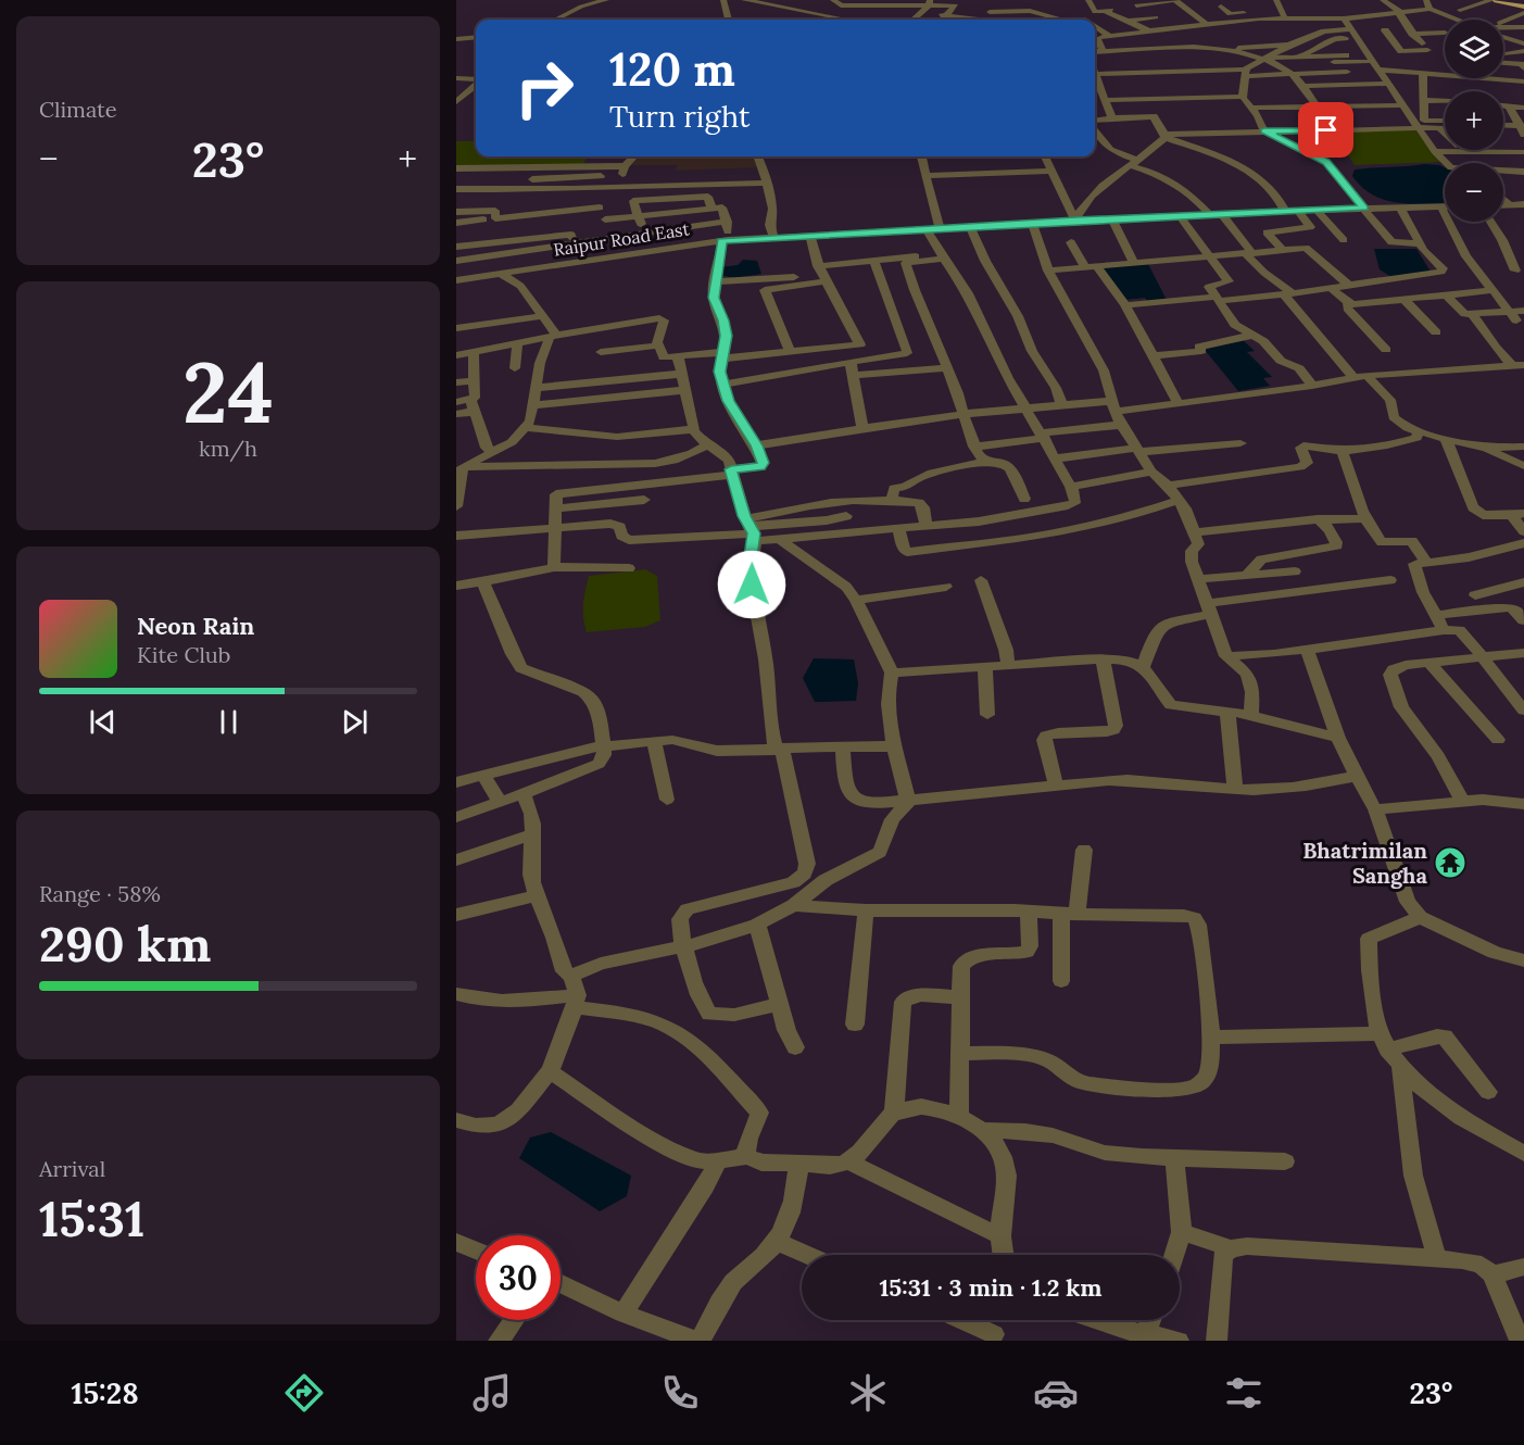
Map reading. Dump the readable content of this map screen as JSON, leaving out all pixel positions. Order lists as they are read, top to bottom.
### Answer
{
  "streets": {
    "street": ["Raipur Road East"]
  },
  "places": {
    "temple": ["Bhatrimilan Sangha"]
  },
  "page": {
    "tile": [
      "Climate",
      ["24", "km/h"],
      ["Range · 58%", "290 km"],
      ["Arrival", "15:31"]
    ],
    "map_buttons": ["+", "−"],
    "turn": ["120 m", "Turn right"],
    "heat": ["−", "23°", "+"],
    "song": ["Neon Rain", "Kite Club"],
    "limit": "30",
    "trip": "15:31 · 3 min · 1.2 km",
    "tabs": ["15:28", "23°"]
  }
}
